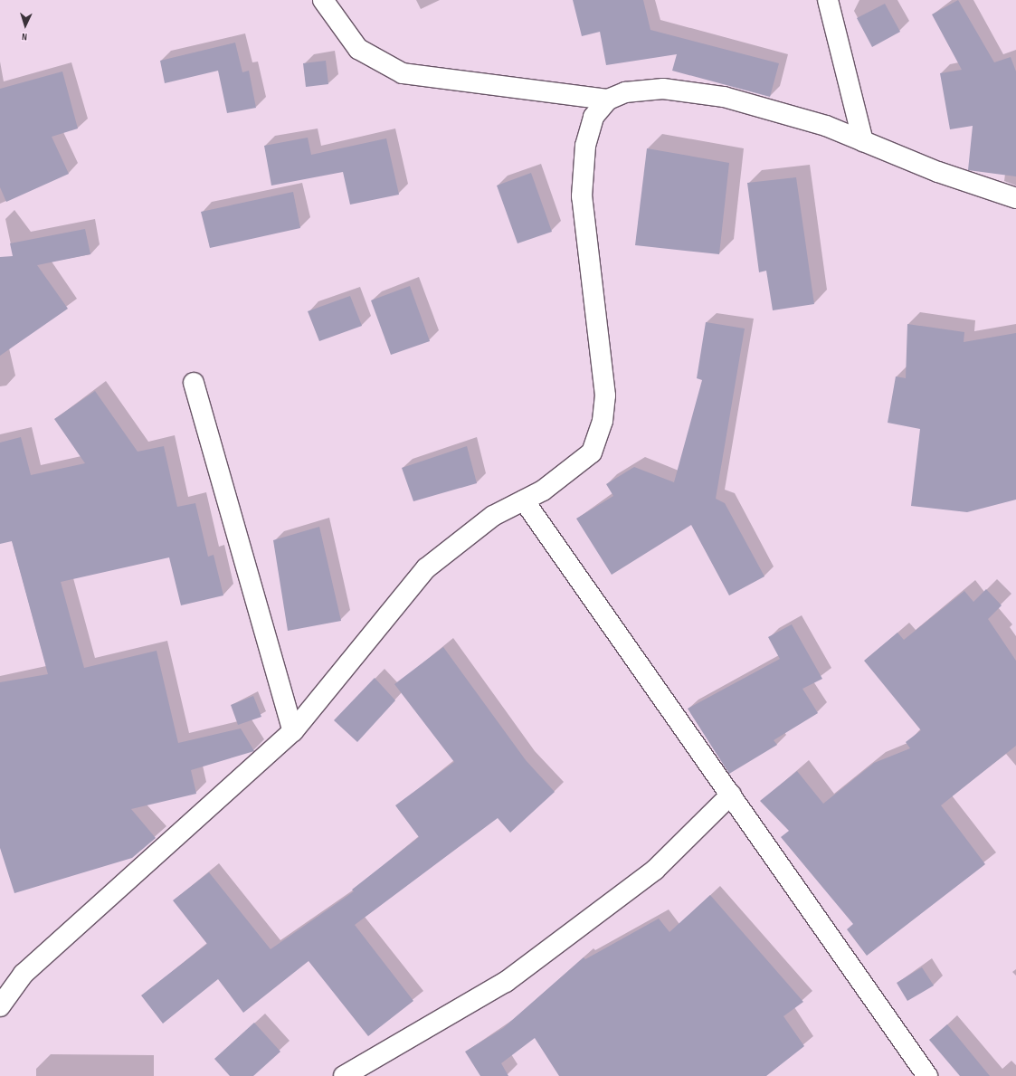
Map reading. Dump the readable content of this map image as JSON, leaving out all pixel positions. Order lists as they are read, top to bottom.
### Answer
{
  "north": "bottom"
}
